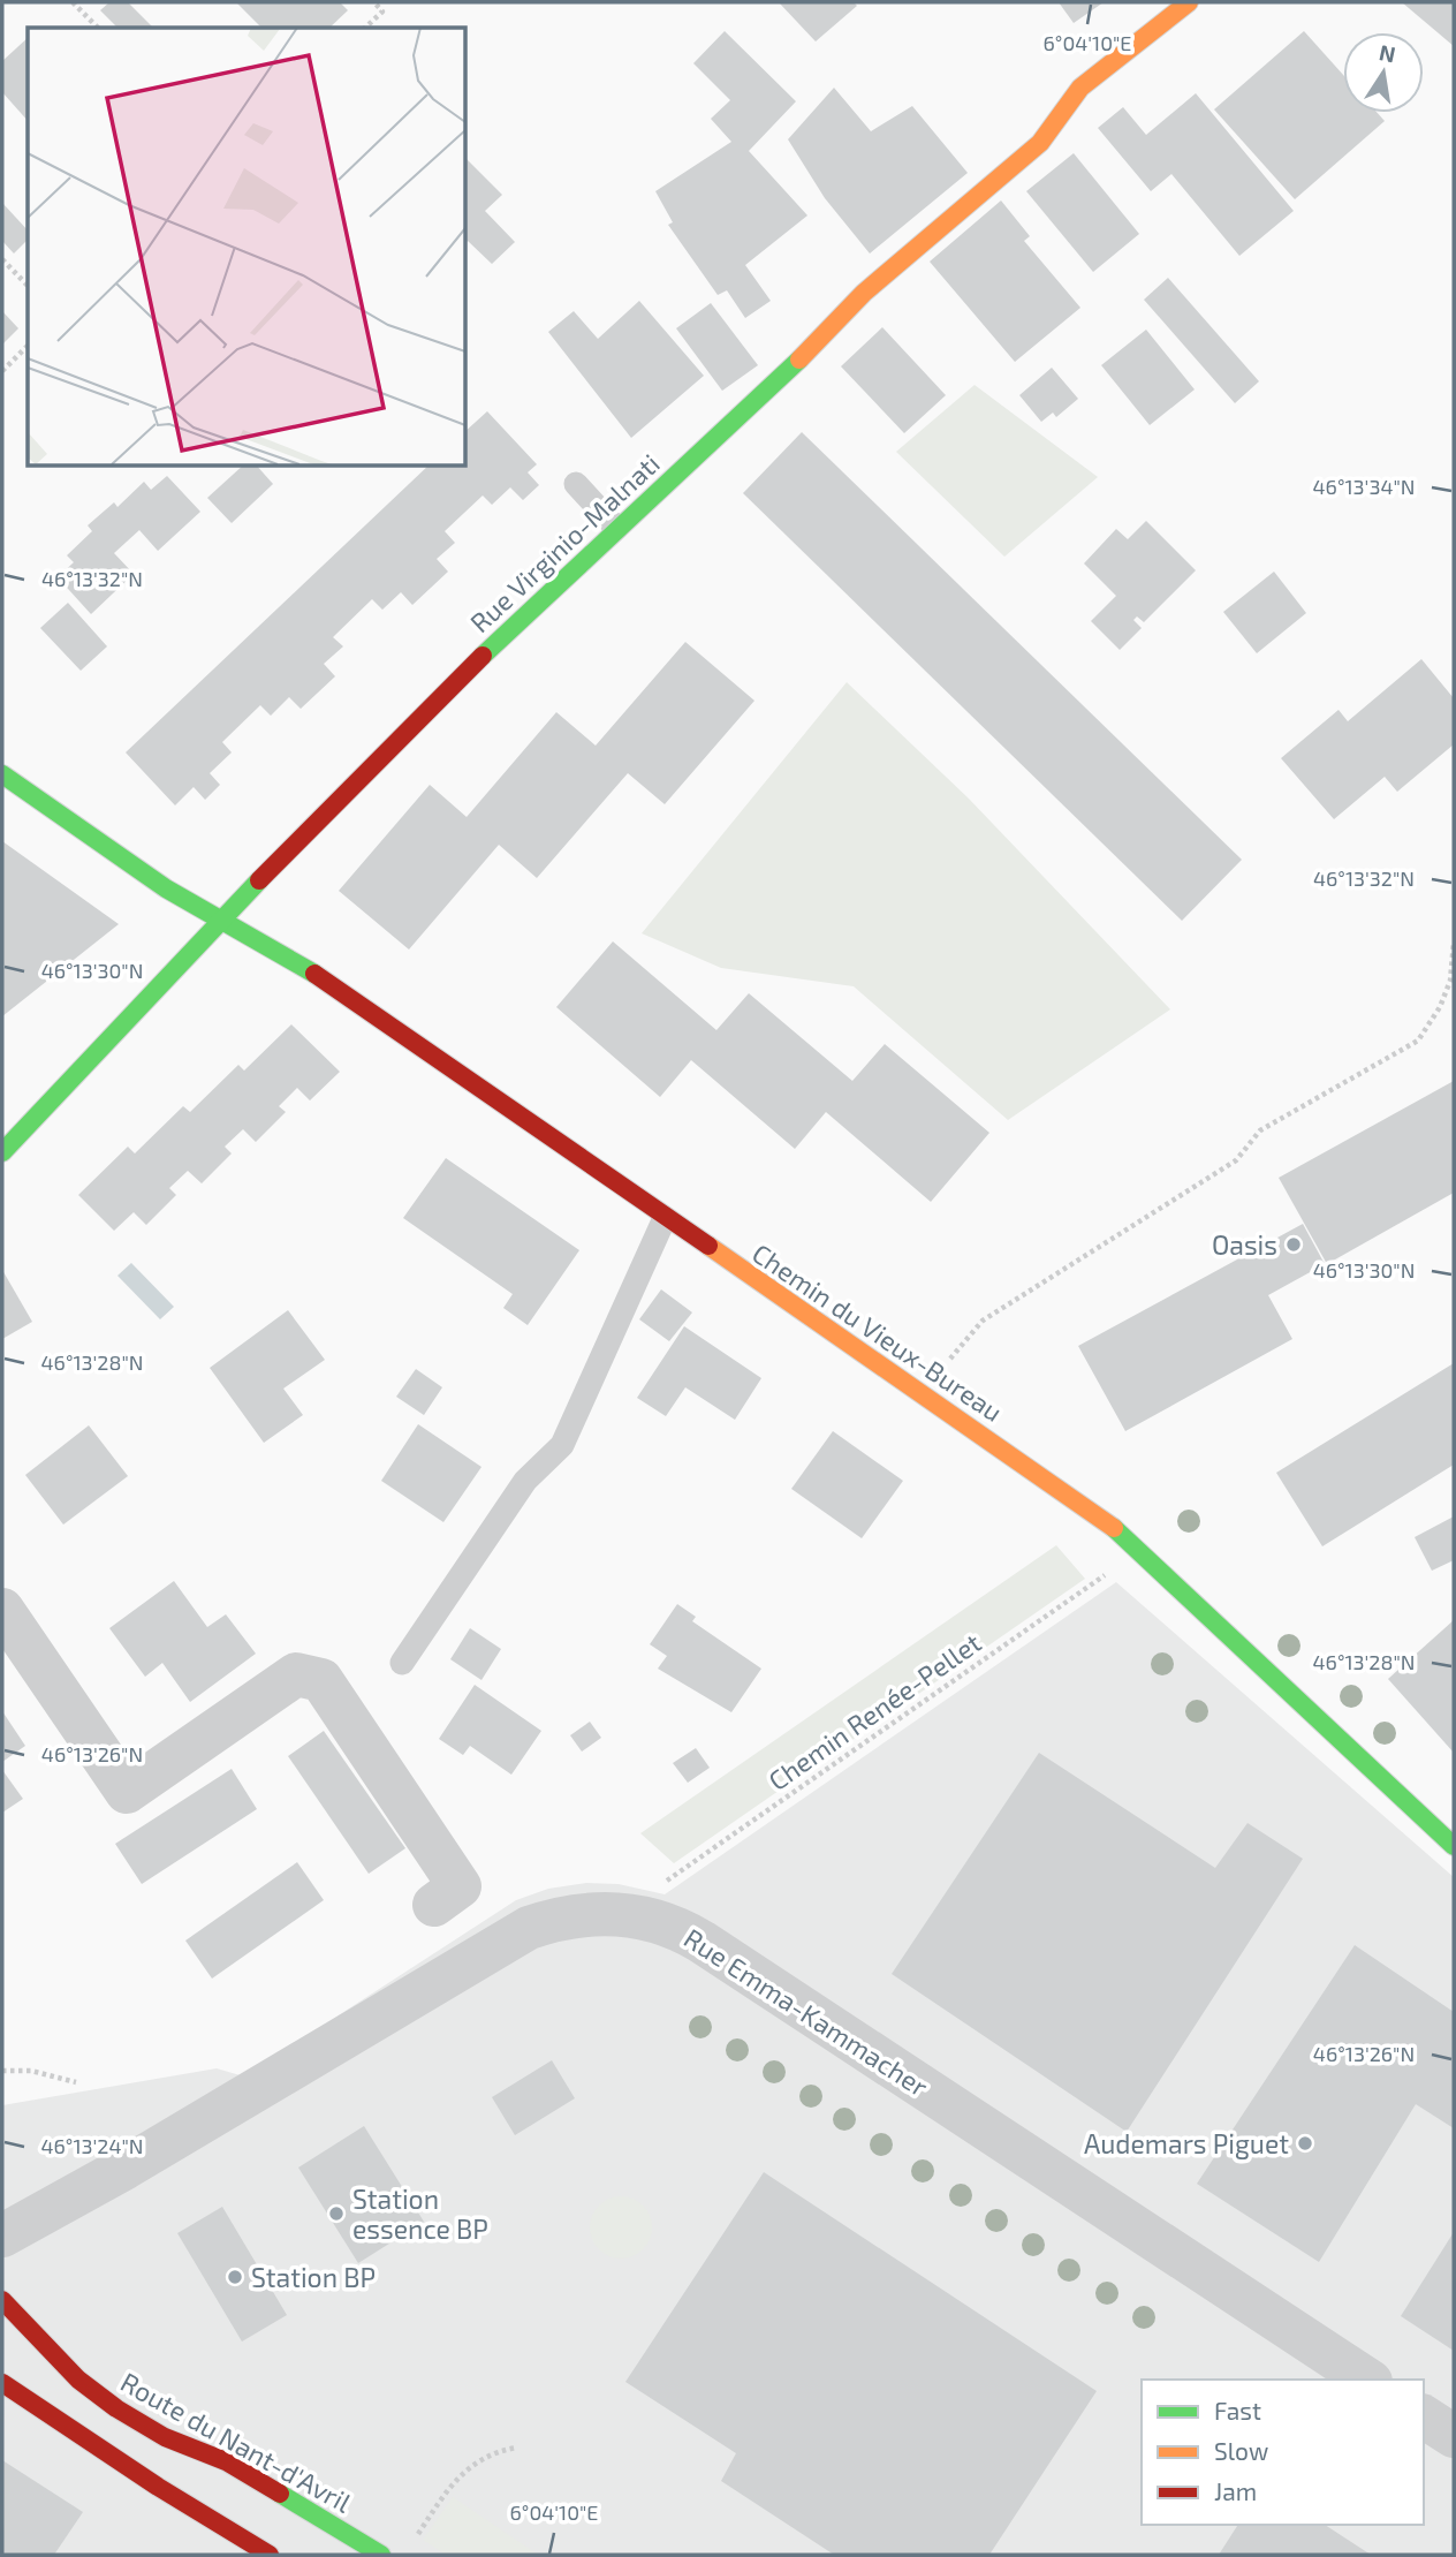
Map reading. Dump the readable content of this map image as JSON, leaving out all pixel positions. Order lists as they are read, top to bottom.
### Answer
{
  "streets": {
    "street": [
      "Rue Virginio-Malnati",
      "Chemin du Vieux-Bureau",
      "Rue Emma-Kammacher",
      "Route du Nant-d'Avril"
    ],
    "path": ["Chemin Renée-Pellet"]
  },
  "crossings": [
    ["Rue Virginio-Malnati", "Chemin du Vieux-Bureau"]
  ],
  "places": [
    "Oasis",
    "Audemars Piguet",
    "Station essence BP",
    "Station BP"
  ],
  "legend": ["Fast", "Slow", "Jam"],
  "north": "top",
  "coordinates": [
    "6°04'10\"E",
    "46°13'34\"N",
    "46°13'32\"N",
    "46°13'30\"N",
    "46°13'28\"N",
    "46°13'26\"N",
    "46°13'24\"N"
  ]
}
